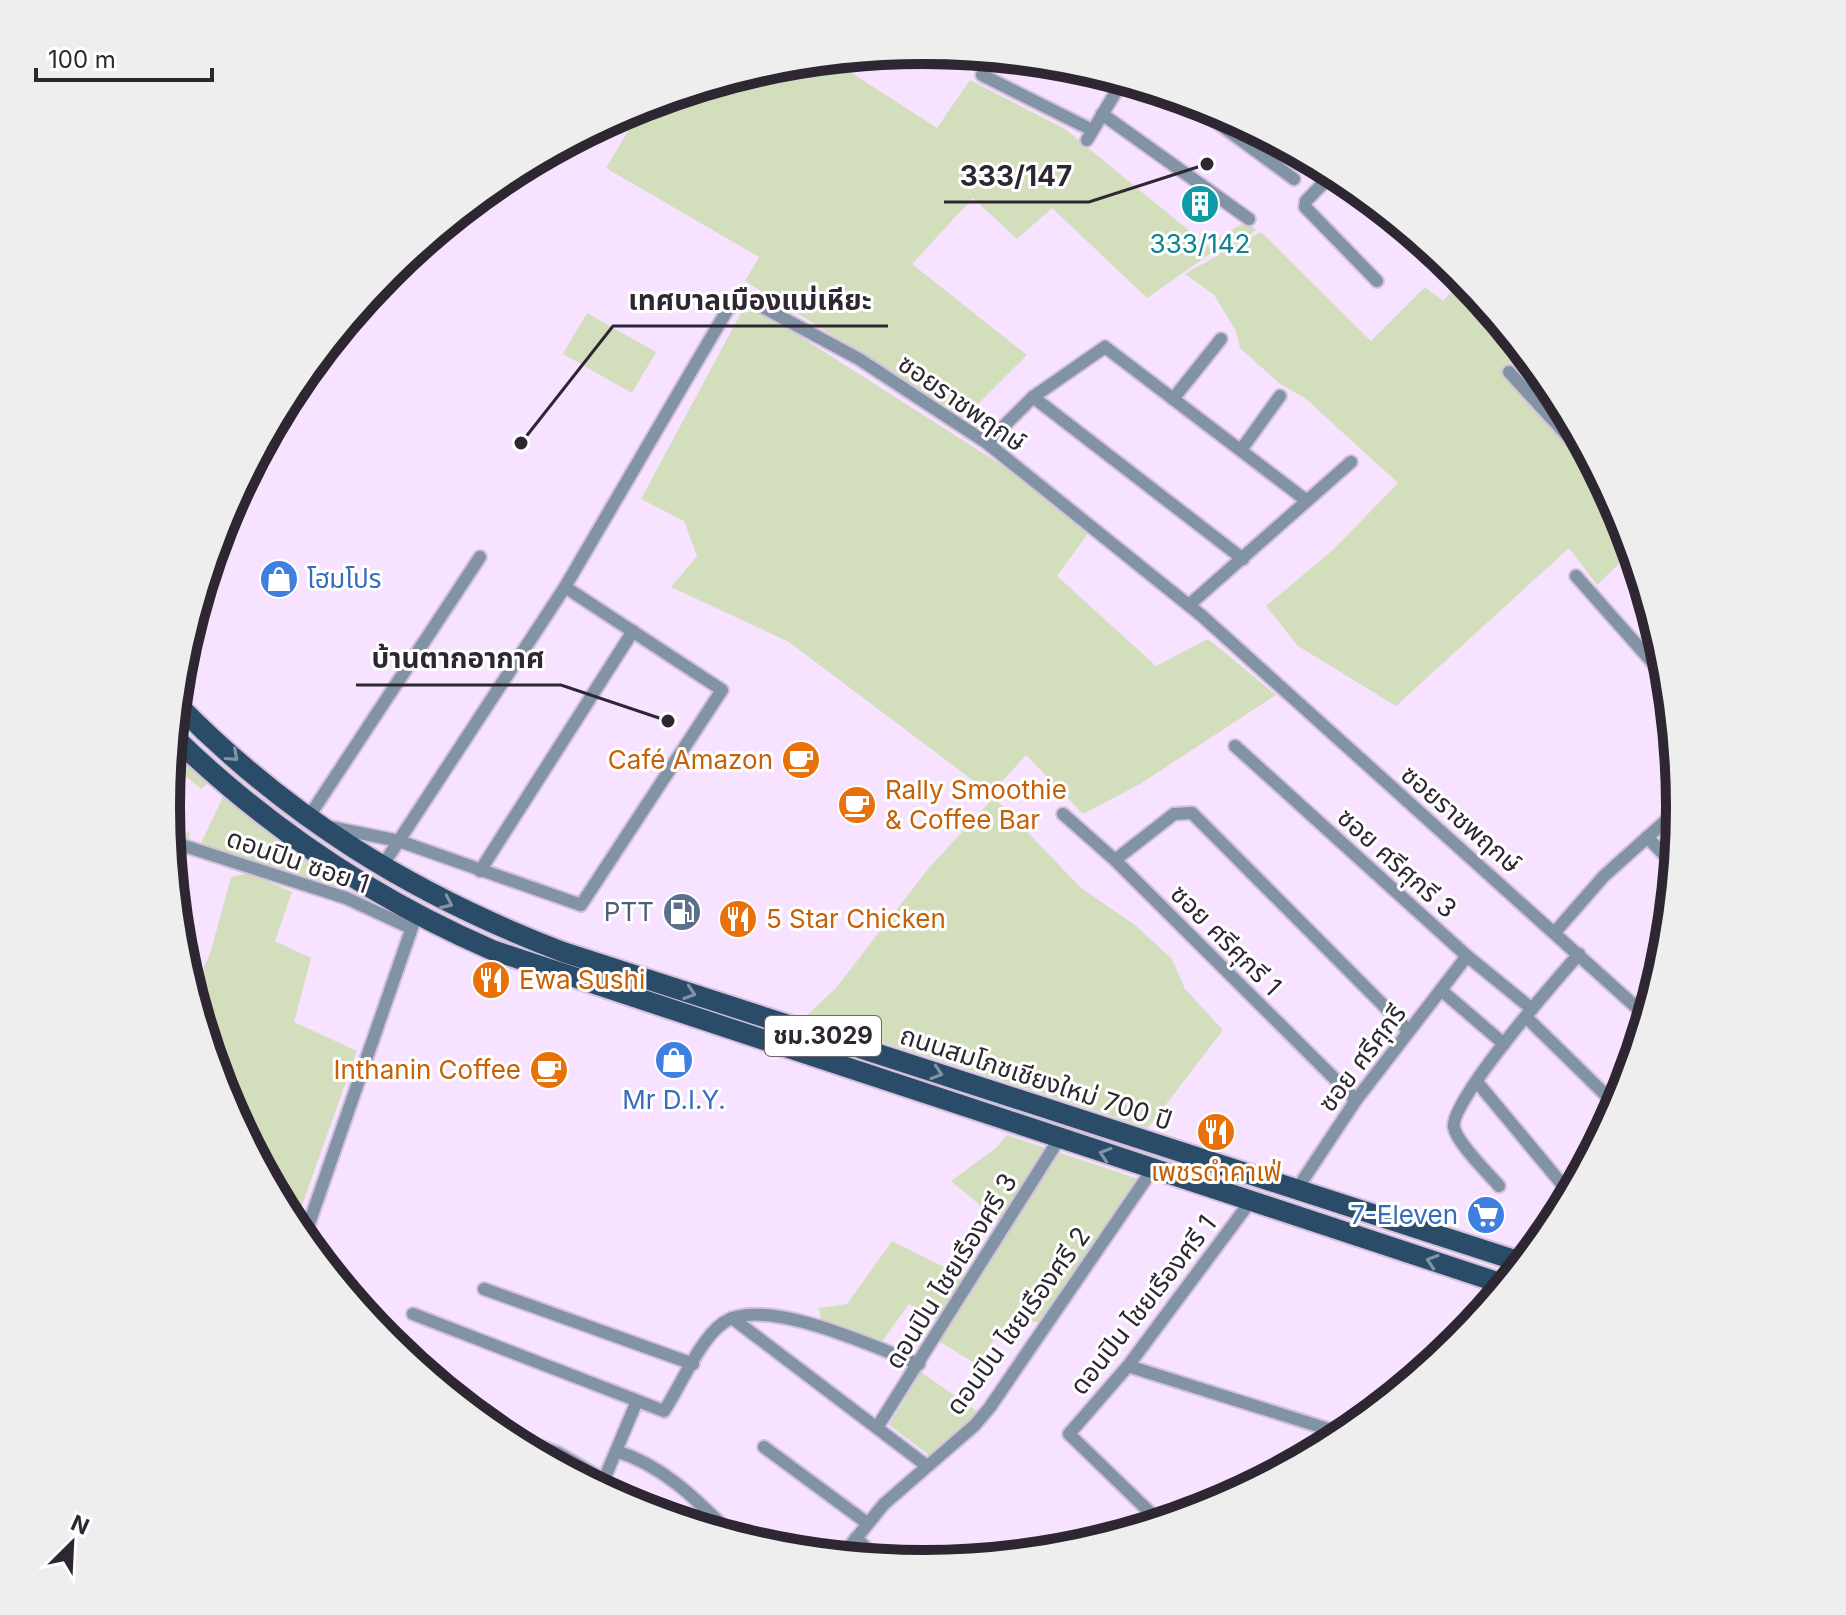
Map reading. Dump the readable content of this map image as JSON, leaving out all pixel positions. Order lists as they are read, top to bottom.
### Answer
{
  "streets": {
    "main road": ["ชม.3029", "ถนนสมโภชเชียงใหม่ 700 ปี"],
    "street": [
      "ซอยราชพฤกษ์",
      "ดอนปิน ซอย 1",
      "ซอย ศรีศุกรี 3",
      "ซอย ศรีศุกรี 1",
      "ซอย ศรีศุกรี",
      "ดอนปิน ไชยเรืองศรี 3",
      "ดอนปิน ไชยเรืองศรี 1",
      "ดอนปิน ไชยเรืองศรี 2"
    ]
  },
  "crossings": [
    ["ซอยราชพฤกษ์", "ถนนสมโภชเชียงใหม่ 700 ปี"],
    ["ดอนปิน ซอย 1", "ถนนสมโภชเชียงใหม่ 700 ปี"],
    ["ซอย ศรีศุกรี 3", "ซอย ศรีศุกรี"],
    ["ซอย ศรีศุกรี 1", "ซอย ศรีศุกรี"],
    ["ซอย ศรีศุกรี", "ถนนสมโภชเชียงใหม่ 700 ปี"],
    ["ถนนสมโภชเชียงใหม่ 700 ปี", "ดอนปิน ไชยเรืองศรี 3"],
    ["ถนนสมโภชเชียงใหม่ 700 ปี", "ดอนปิน ไชยเรืองศรี 1"],
    ["ถนนสมโภชเชียงใหม่ 700 ปี", "ดอนปิน ไชยเรืองศรี 2"]
  ],
  "places": {
    "other": ["333/147", "เทศบาลเมืองแม่เหียะ", "บ้านตากอากาศ"],
    "building": ["333/142"],
    "shop": ["โฮมโปร", "Mr D.I.Y."],
    "cafe": ["Café Amazon", "Rally Smoothie & Coffee Bar", "Inthanin Coffee"],
    "fuel station": ["PTT"],
    "restaurant": ["5 Star Chicken", "Ewa Sushi", "เพชรดำคาเฟ่"],
    "supermarket": ["7-Eleven"]
  },
  "scale_bar": "100 m",
  "north": "top right"
}
